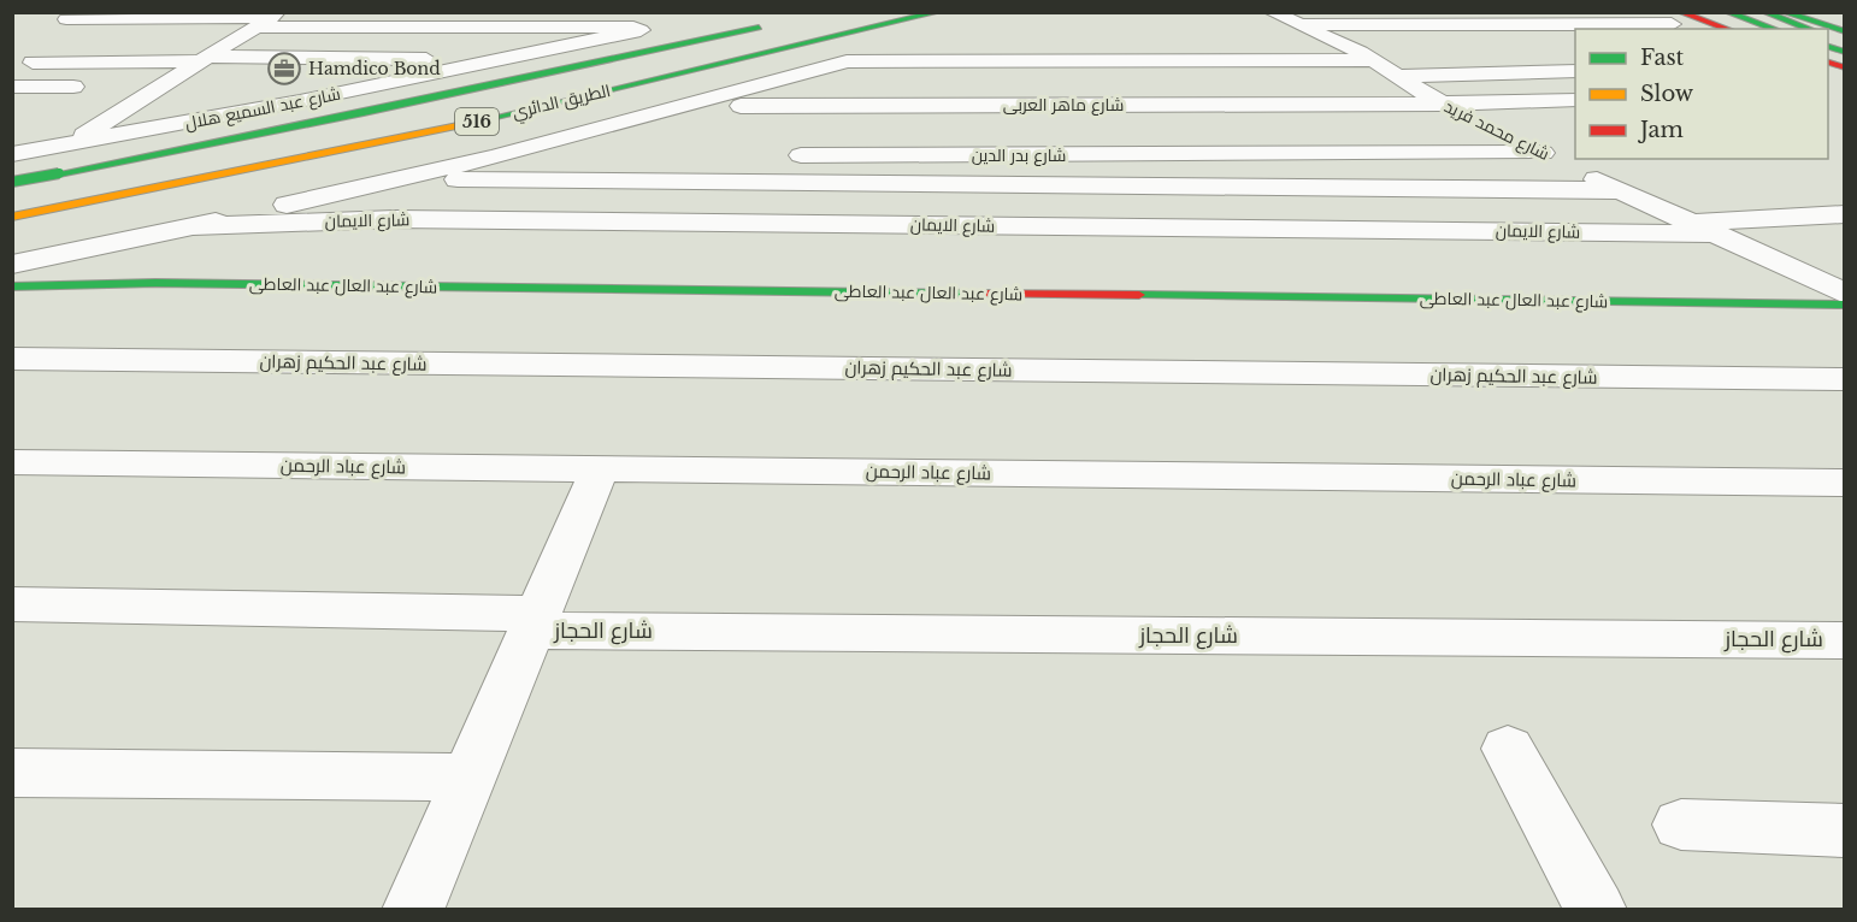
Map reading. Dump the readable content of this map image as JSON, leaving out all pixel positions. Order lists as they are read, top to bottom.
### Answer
{
  "streets": {
    "main road": ["الطريق الدائري", "516", "شارع عبد العال عبد العاطى"],
    "street": [
      "شارع ماهر العربى",
      "شارع عبد السميع هلال",
      "شارع محمد فريد",
      "شارع بدر الدين",
      "شارع الايمان",
      "شارع عبد الحكيم زهران",
      "شارع عباد الرحمن",
      "شارع الحجاز"
    ]
  },
  "crossings": [
    ["شارع ماهر العربى", "شارع محمد فريد"],
    ["شارع محمد فريد", "شارع بدر الدين"],
    ["شارع محمد فريد", "شارع الايمان"]
  ],
  "places": {
    "office": ["Hamdico Bond"]
  },
  "legend": ["Fast", "Slow", "Jam"]
}
